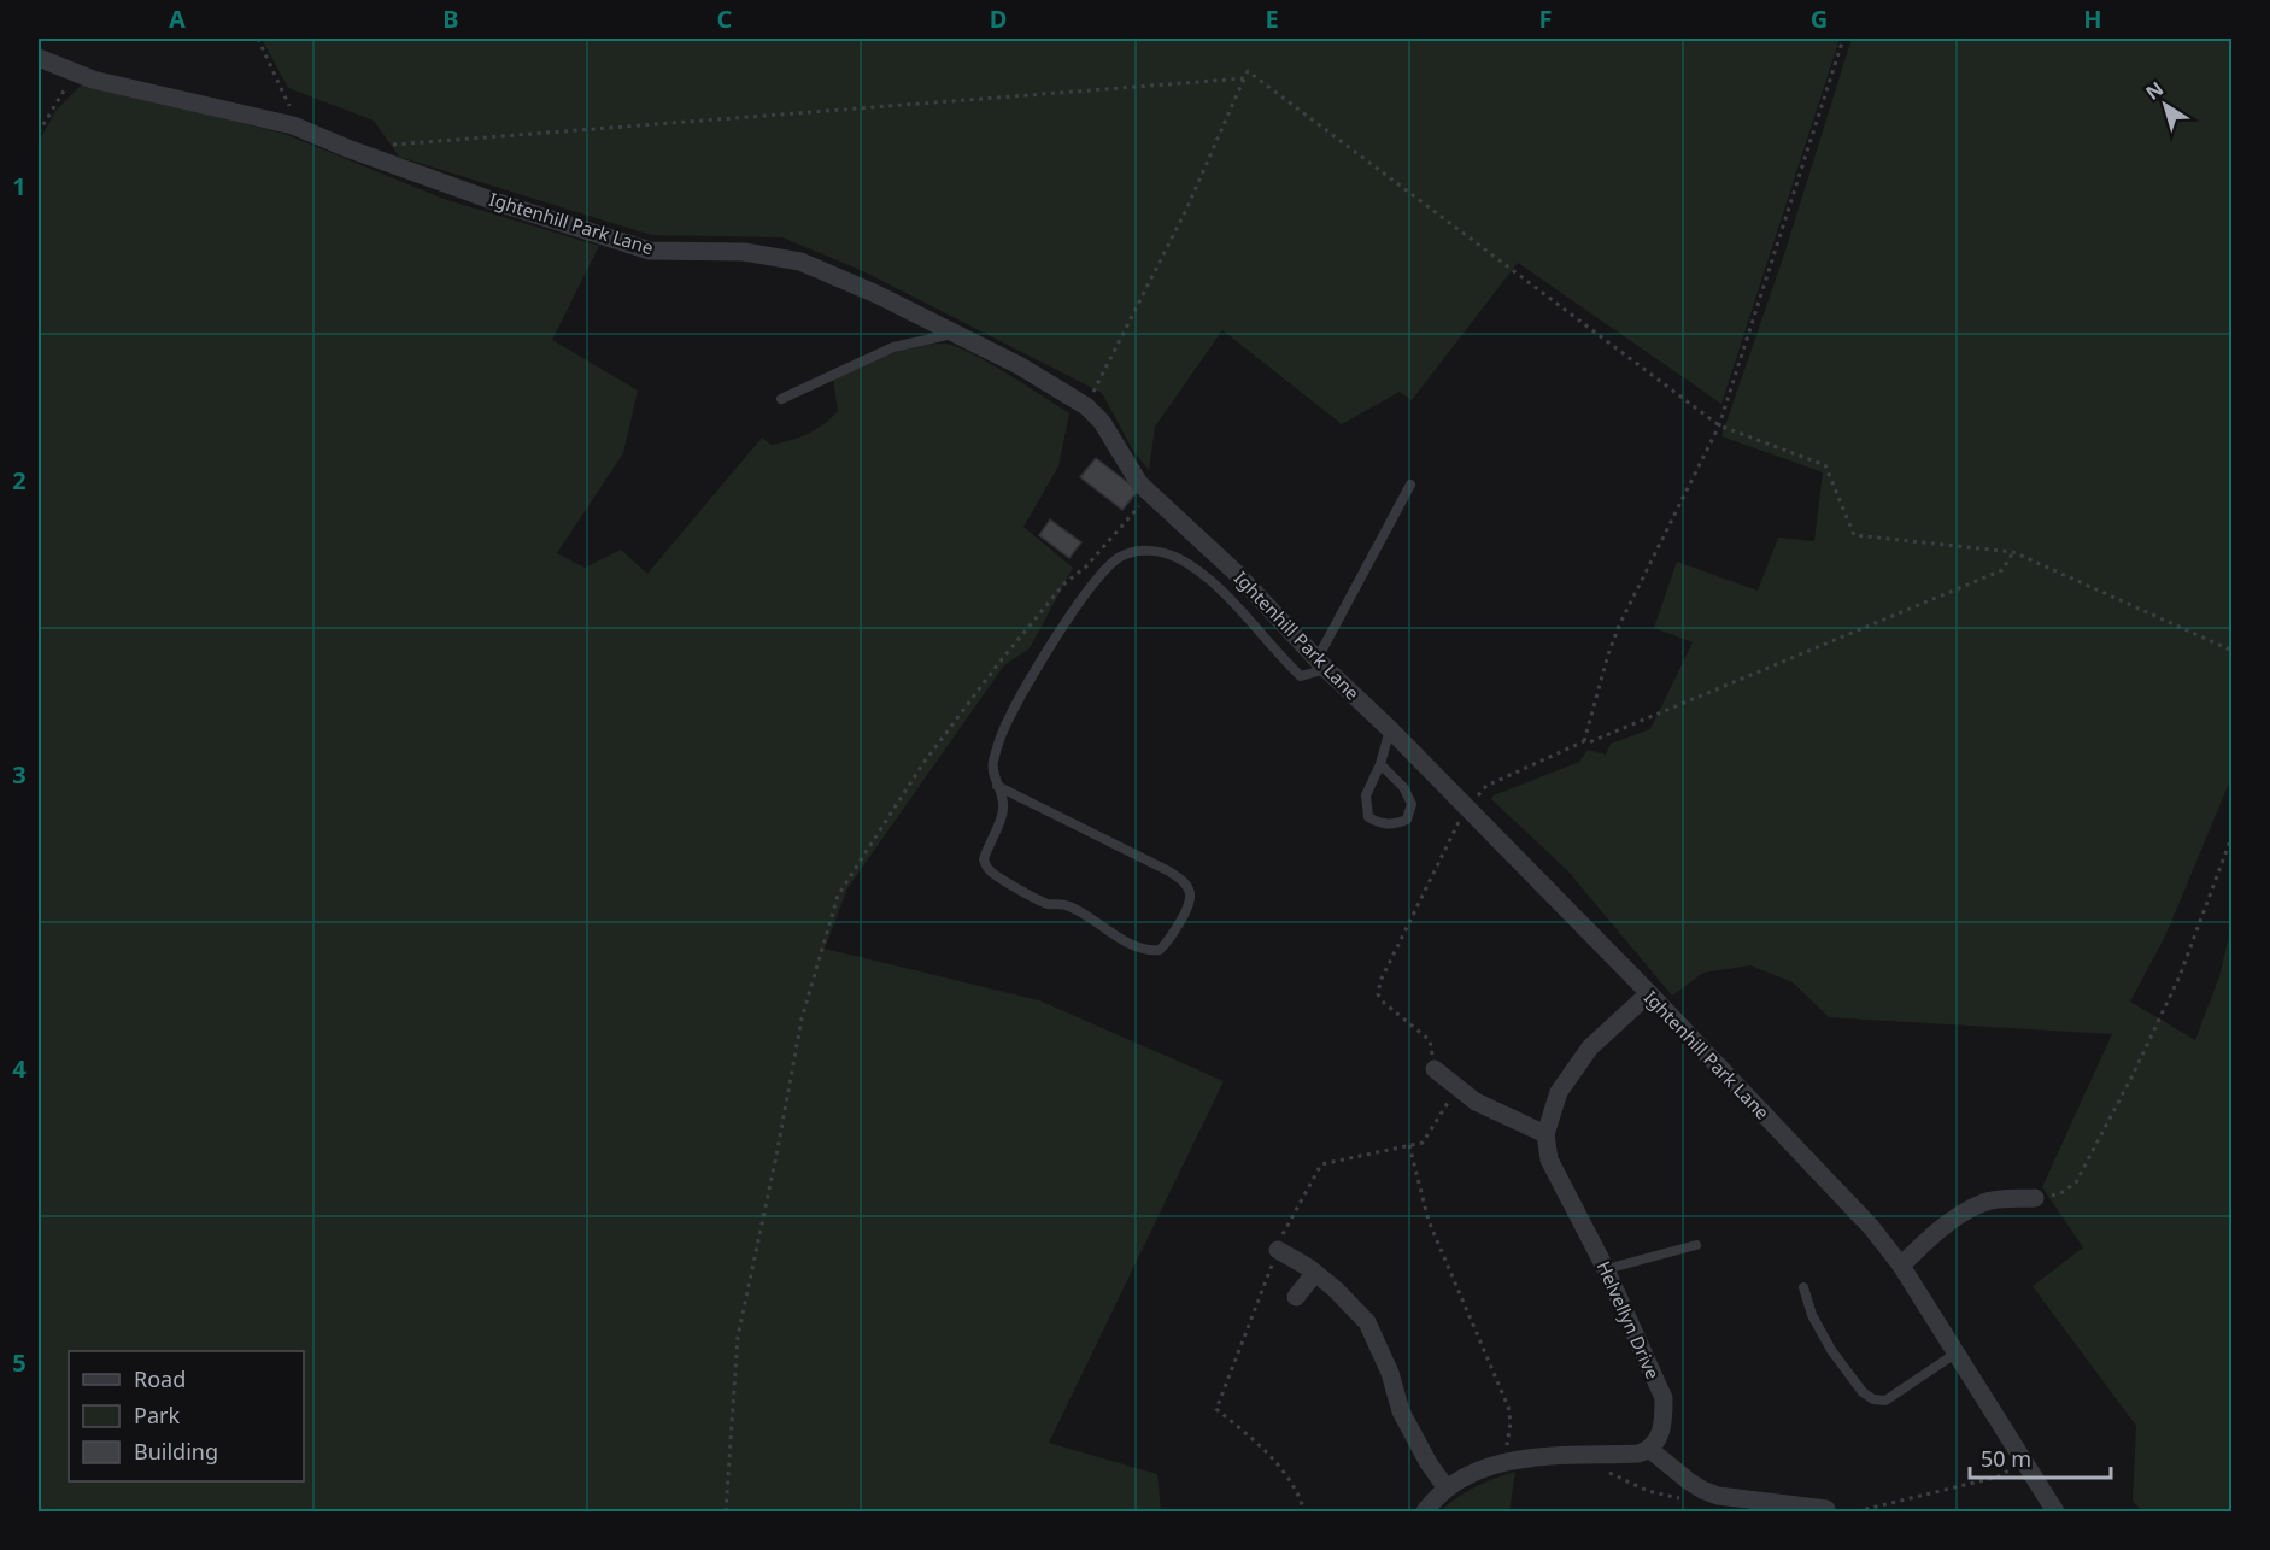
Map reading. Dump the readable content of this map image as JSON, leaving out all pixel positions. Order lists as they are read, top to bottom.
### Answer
{
  "streets": {
    "street": ["Ightenhill Park Lane", "Helvellyn Drive"]
  },
  "legend": ["Road", "Park", "Building"],
  "scale_bar": "50 m",
  "north": "top left",
  "grid": {
    "columns": [
      "A",
      "B",
      "C",
      "D",
      "E",
      "F",
      "G",
      "H"
    ],
    "rows": [
      "1",
      "2",
      "3",
      "4",
      "5"
    ]
  }
}
